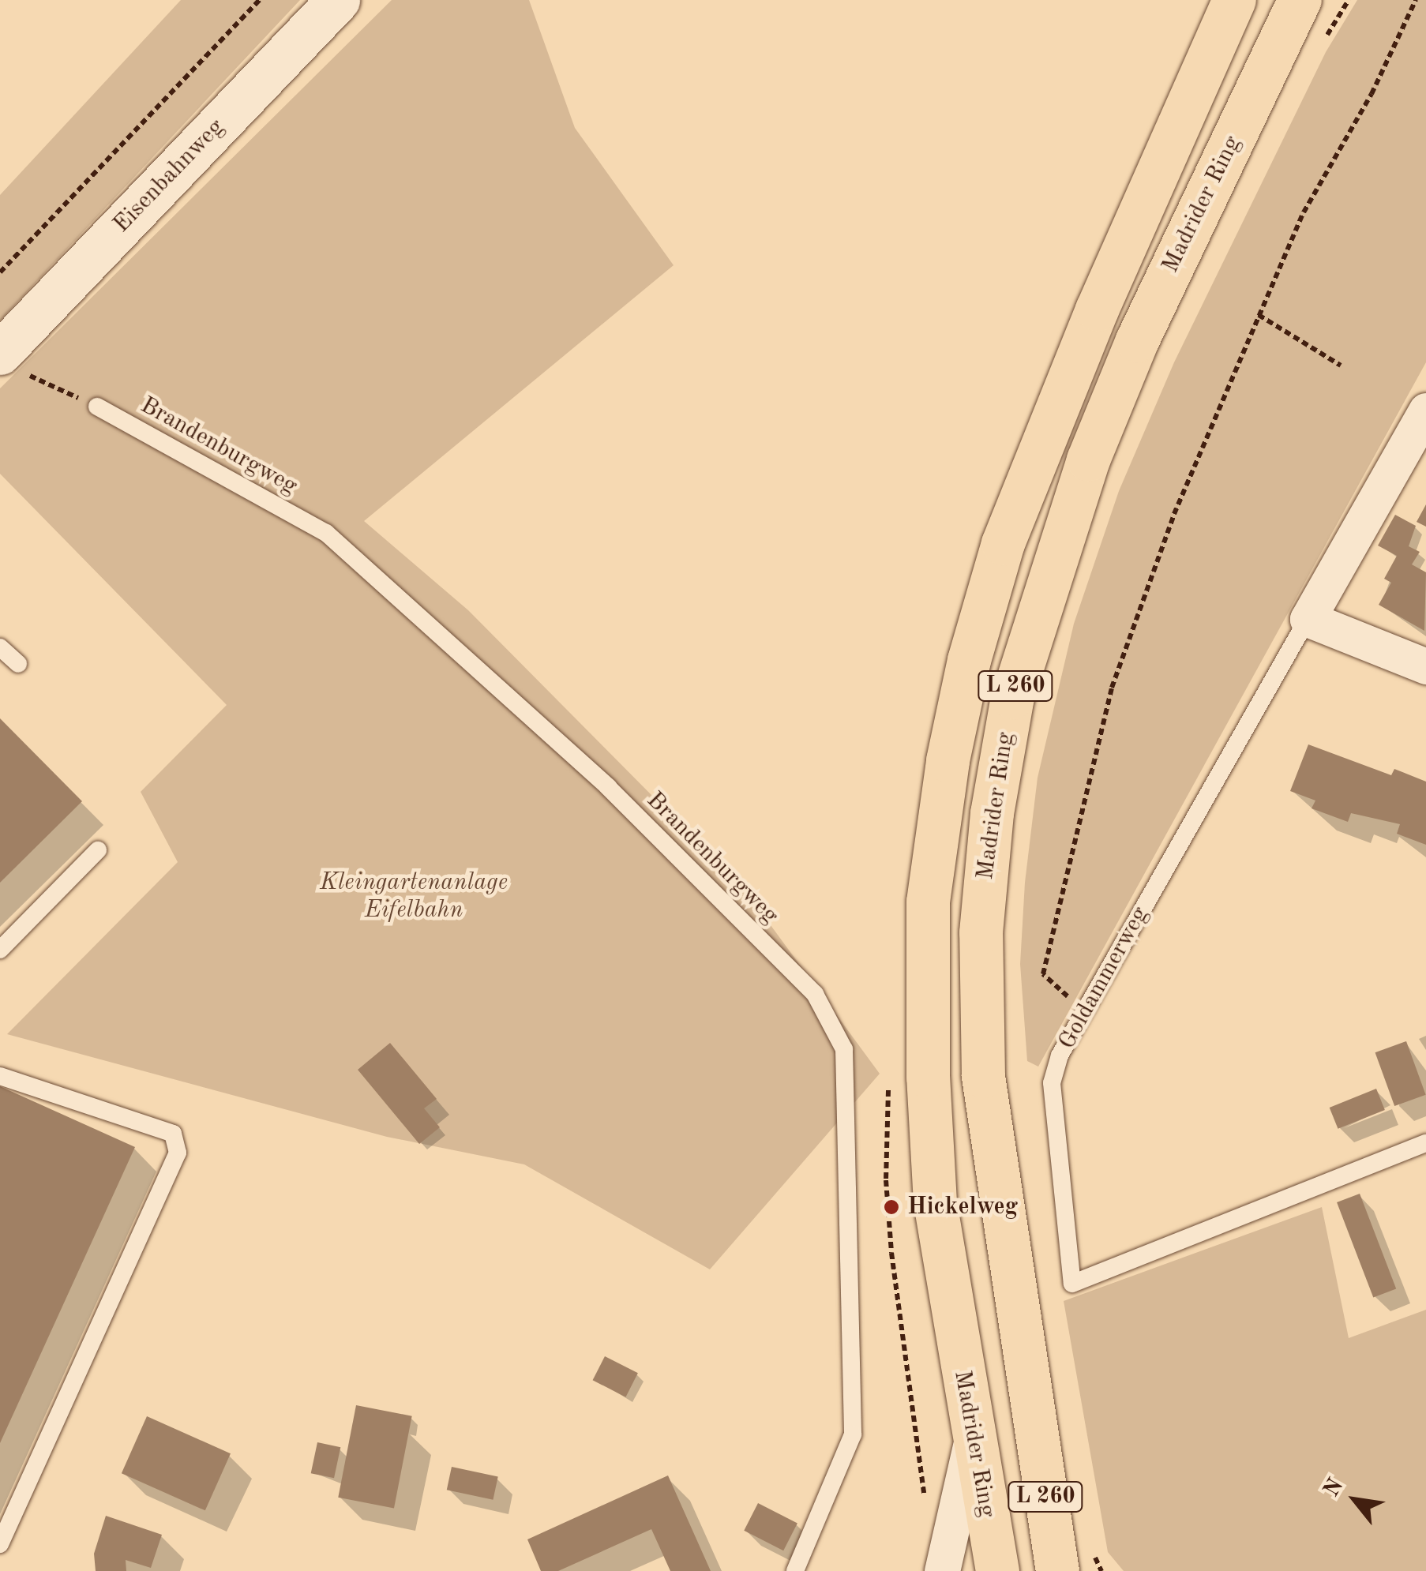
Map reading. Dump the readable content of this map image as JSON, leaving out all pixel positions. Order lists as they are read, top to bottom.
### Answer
{
  "streets": {
    "main road": ["Madrider Ring", "L 260"],
    "street": ["Eisenbahnweg", "Goldammerweg"],
    "lane": ["Brandenburgweg"]
  },
  "parks": ["Kleingartenanlage Eifelbahn"],
  "places": ["Hickelweg"],
  "north": "top left"
}
